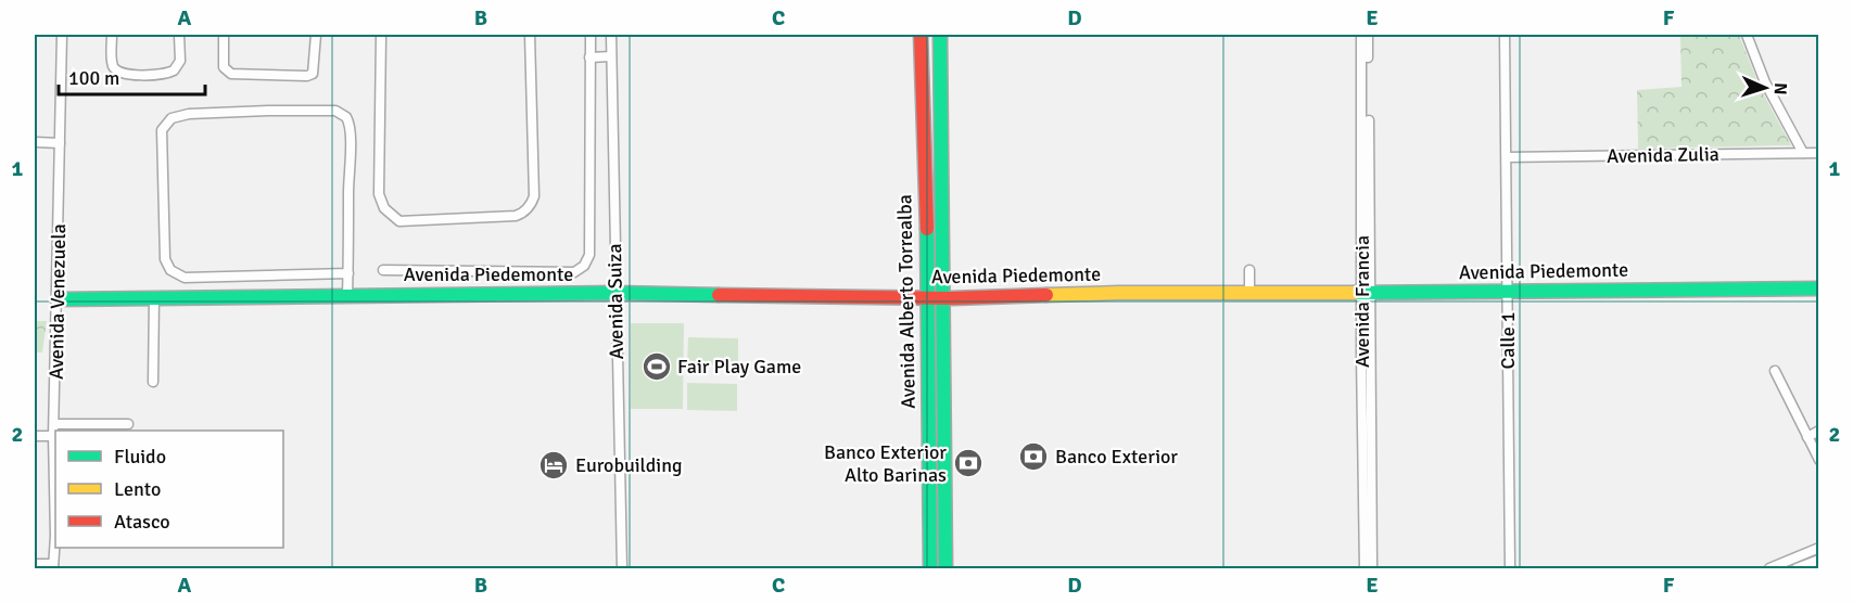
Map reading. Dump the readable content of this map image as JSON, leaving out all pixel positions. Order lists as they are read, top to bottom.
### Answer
{
  "streets": {
    "street": [
      "Avenida Zulia",
      "Avenida Piedemonte",
      "Avenida Venezuela",
      "Avenida Suiza",
      "Avenida Alberto Torrealba",
      "Avenida Francia",
      "Calle 1"
    ]
  },
  "crossings": [
    ["Avenida Zulia", "Calle 1"],
    ["Avenida Piedemonte", "Avenida Venezuela"],
    ["Avenida Piedemonte", "Avenida Suiza"],
    ["Avenida Piedemonte", "Avenida Alberto Torrealba"],
    ["Avenida Piedemonte", "Avenida Francia"],
    ["Avenida Piedemonte", "Calle 1"]
  ],
  "places": {
    "sports": ["Fair Play Game"],
    "bank": ["Banco Exterior", "Banco Exterior Alto Barinas"],
    "hotel": ["Eurobuilding"]
  },
  "legend": ["Fluido", "Lento", "Atasco"],
  "scale_bar": "100 m",
  "north": "right",
  "grid": {
    "columns": [
      "A",
      "B",
      "C",
      "D",
      "E",
      "F"
    ],
    "rows": ["1", "2"]
  }
}
